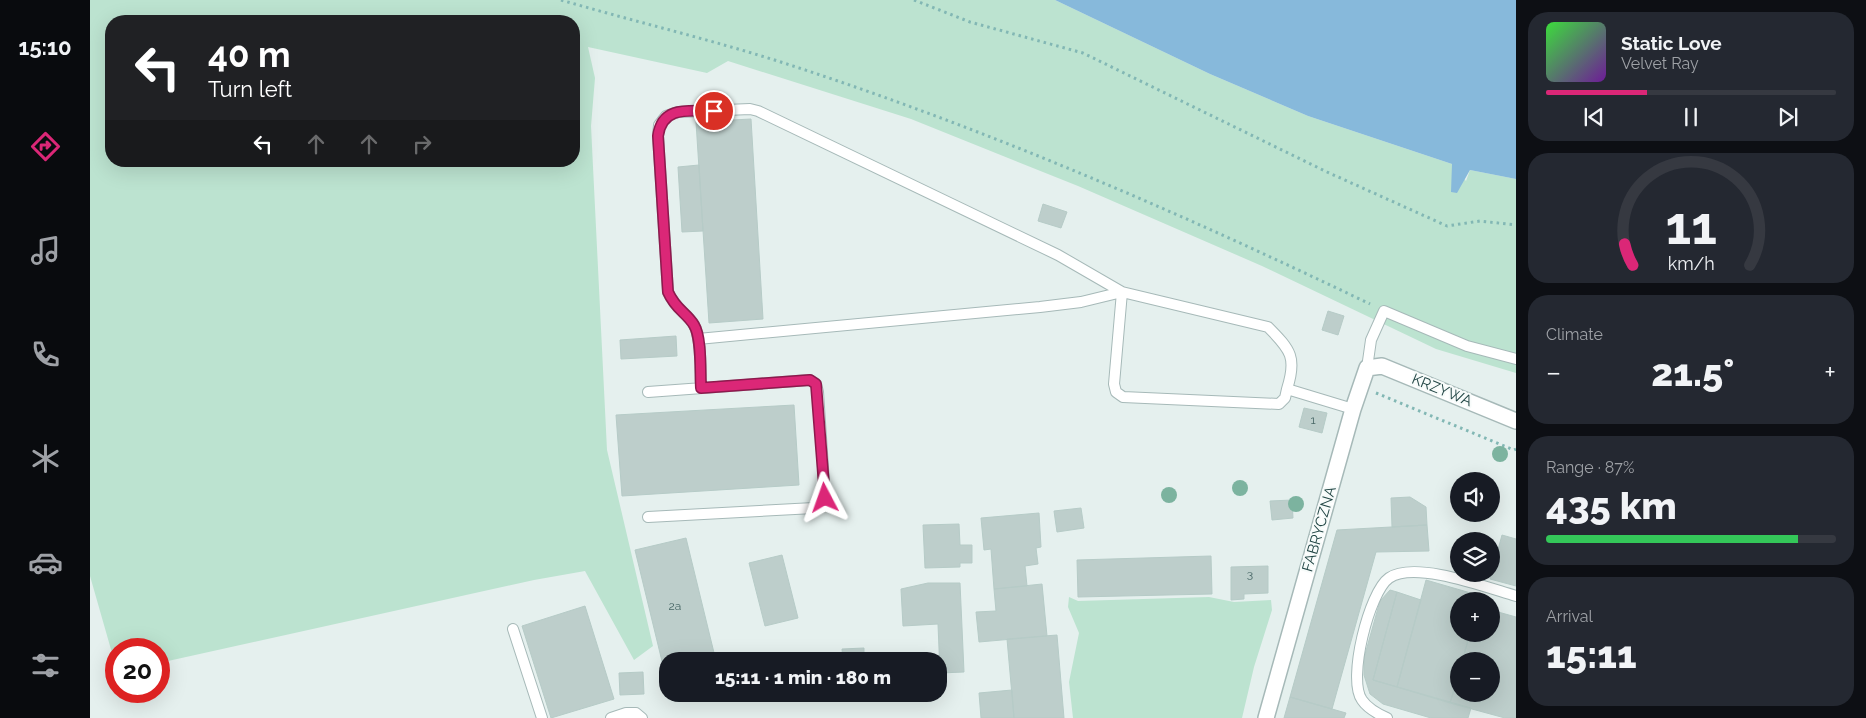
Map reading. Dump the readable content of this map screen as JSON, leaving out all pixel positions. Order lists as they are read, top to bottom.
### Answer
{
  "streets": {
    "street": ["KRZYWA", "FABRYCZNA"]
  },
  "crossings": [
    ["KRZYWA", "FABRYCZNA"]
  ],
  "house_numbers": ["1", "3", "2a"],
  "page": {
    "tabs": "15:10",
    "turn": ["40 m", "Turn left"],
    "song": ["Static Love", "Velvet Ray"],
    "tile": [
      "Climate",
      ["Range · 87%", "435 km"],
      ["Arrival", "15:11"]
    ],
    "heat": ["−", "21.5°", "+"],
    "map_buttons": ["+", "−"],
    "limit": "20",
    "trip": "15:11 · 1 min · 180 m",
    "gauge": ["11", "km/h"]
  }
}
